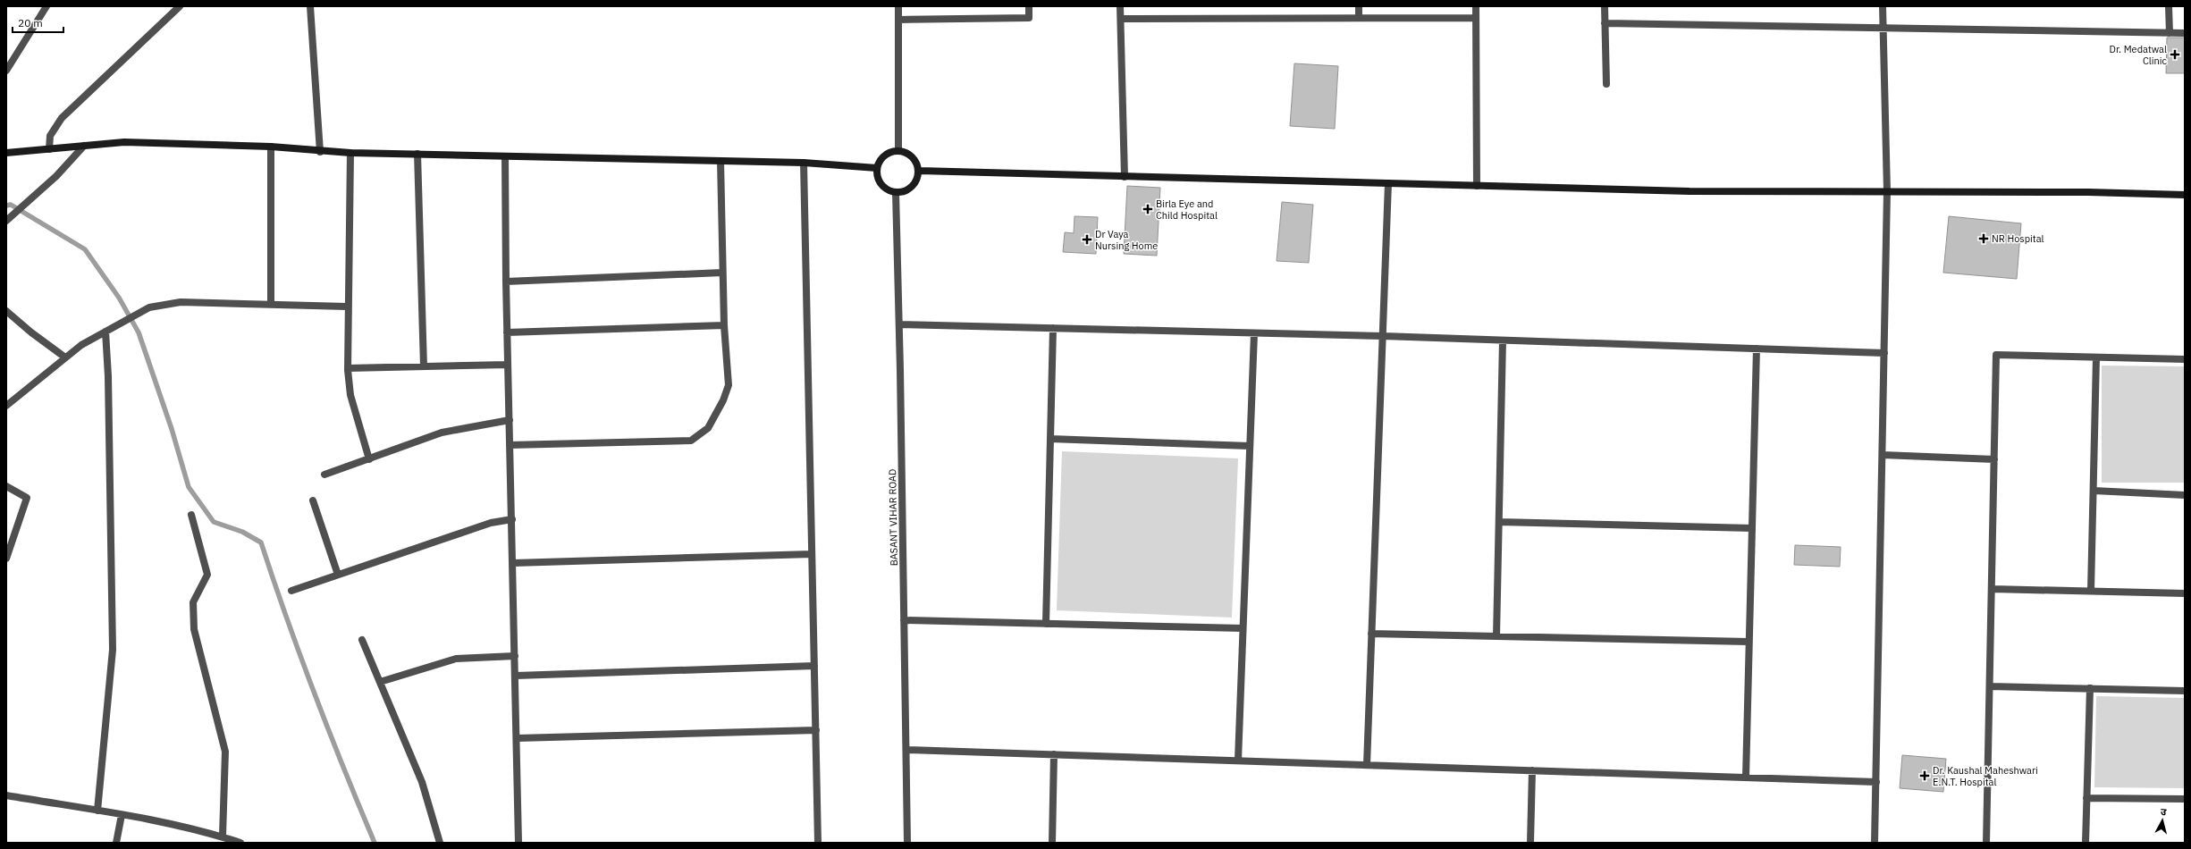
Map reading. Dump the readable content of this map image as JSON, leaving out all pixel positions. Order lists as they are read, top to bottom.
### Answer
{
  "streets": {
    "street": ["BASANT VIHAR ROAD"]
  },
  "places": {
    "health": [
      "Dr. Medatwal Clinic",
      "Birla Eye and Child Hospital",
      "NR Hospital",
      "Dr Vaya Nursing Home",
      "Dr. Kaushal Maheshwari E.N.T. Hospital"
    ]
  },
  "scale_bar": "20 m",
  "north": "top"
}
